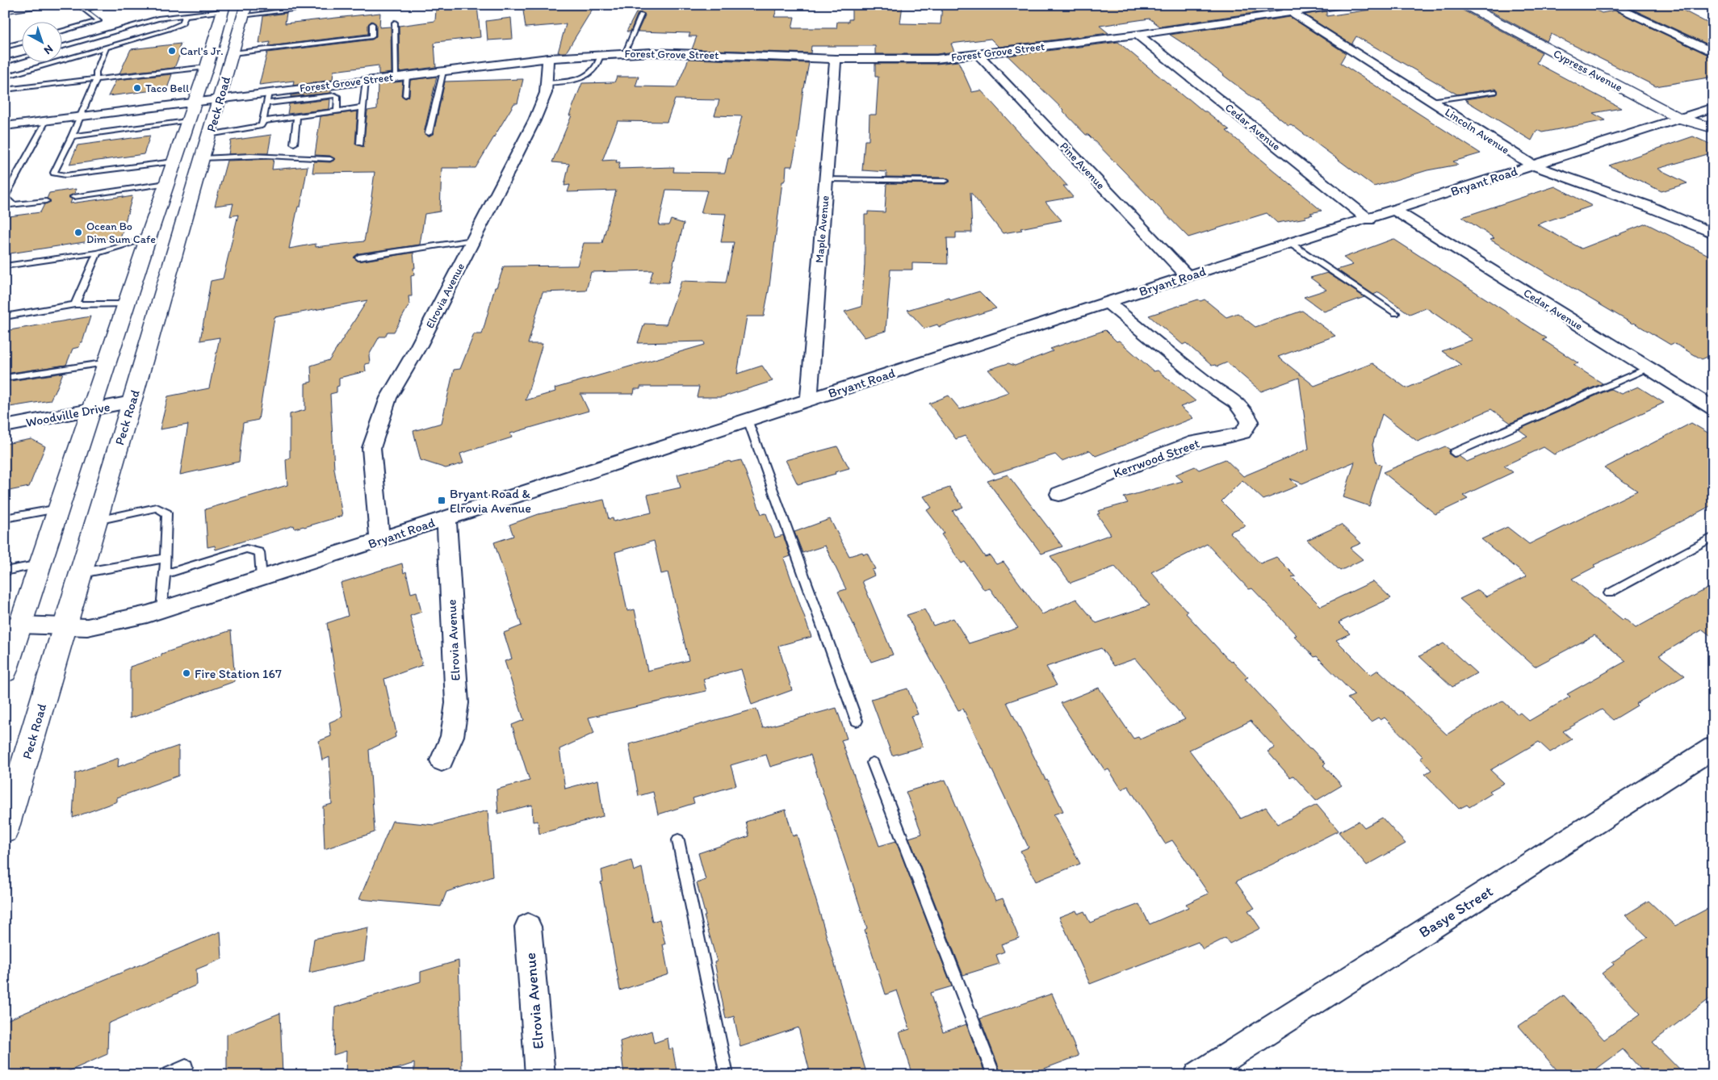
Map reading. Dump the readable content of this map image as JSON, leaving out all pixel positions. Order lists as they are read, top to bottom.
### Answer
{
  "streets": {
    "main road": ["Cypress Avenue", "Peck Road"],
    "street": [
      "Forest Grove Street",
      "Cedar Avenue",
      "Lincoln Avenue",
      "Pine Avenue",
      "Bryant Road",
      "Maple Avenue",
      "Elrovia Avenue",
      "Woodville Drive",
      "Kerrwood Street",
      "Basye Street"
    ]
  },
  "crossings": [
    ["Forest Grove Street", "Peck Road"],
    ["Forest Grove Street", "Cedar Avenue"],
    ["Forest Grove Street", "Lincoln Avenue"],
    ["Forest Grove Street", "Pine Avenue"],
    ["Forest Grove Street", "Maple Avenue"],
    ["Forest Grove Street", "Elrovia Avenue"],
    ["Cypress Avenue", "Bryant Road"],
    ["Peck Road", "Bryant Road"],
    ["Peck Road", "Woodville Drive"],
    ["Cedar Avenue", "Bryant Road"],
    ["Lincoln Avenue", "Bryant Road"],
    ["Pine Avenue", "Bryant Road"],
    ["Bryant Road", "Maple Avenue"],
    ["Bryant Road", "Elrovia Avenue"],
    ["Bryant Road", "Kerrwood Street"]
  ],
  "places": {
    "other": [
      "Carl's Jr.",
      "Taco Bell",
      "Ocean Bo Dim Sum Cafe",
      "Fire Station 167"
    ],
    "transit": ["Bryant Road & Elrovia Avenue"]
  },
  "north": "bottom right"
}
